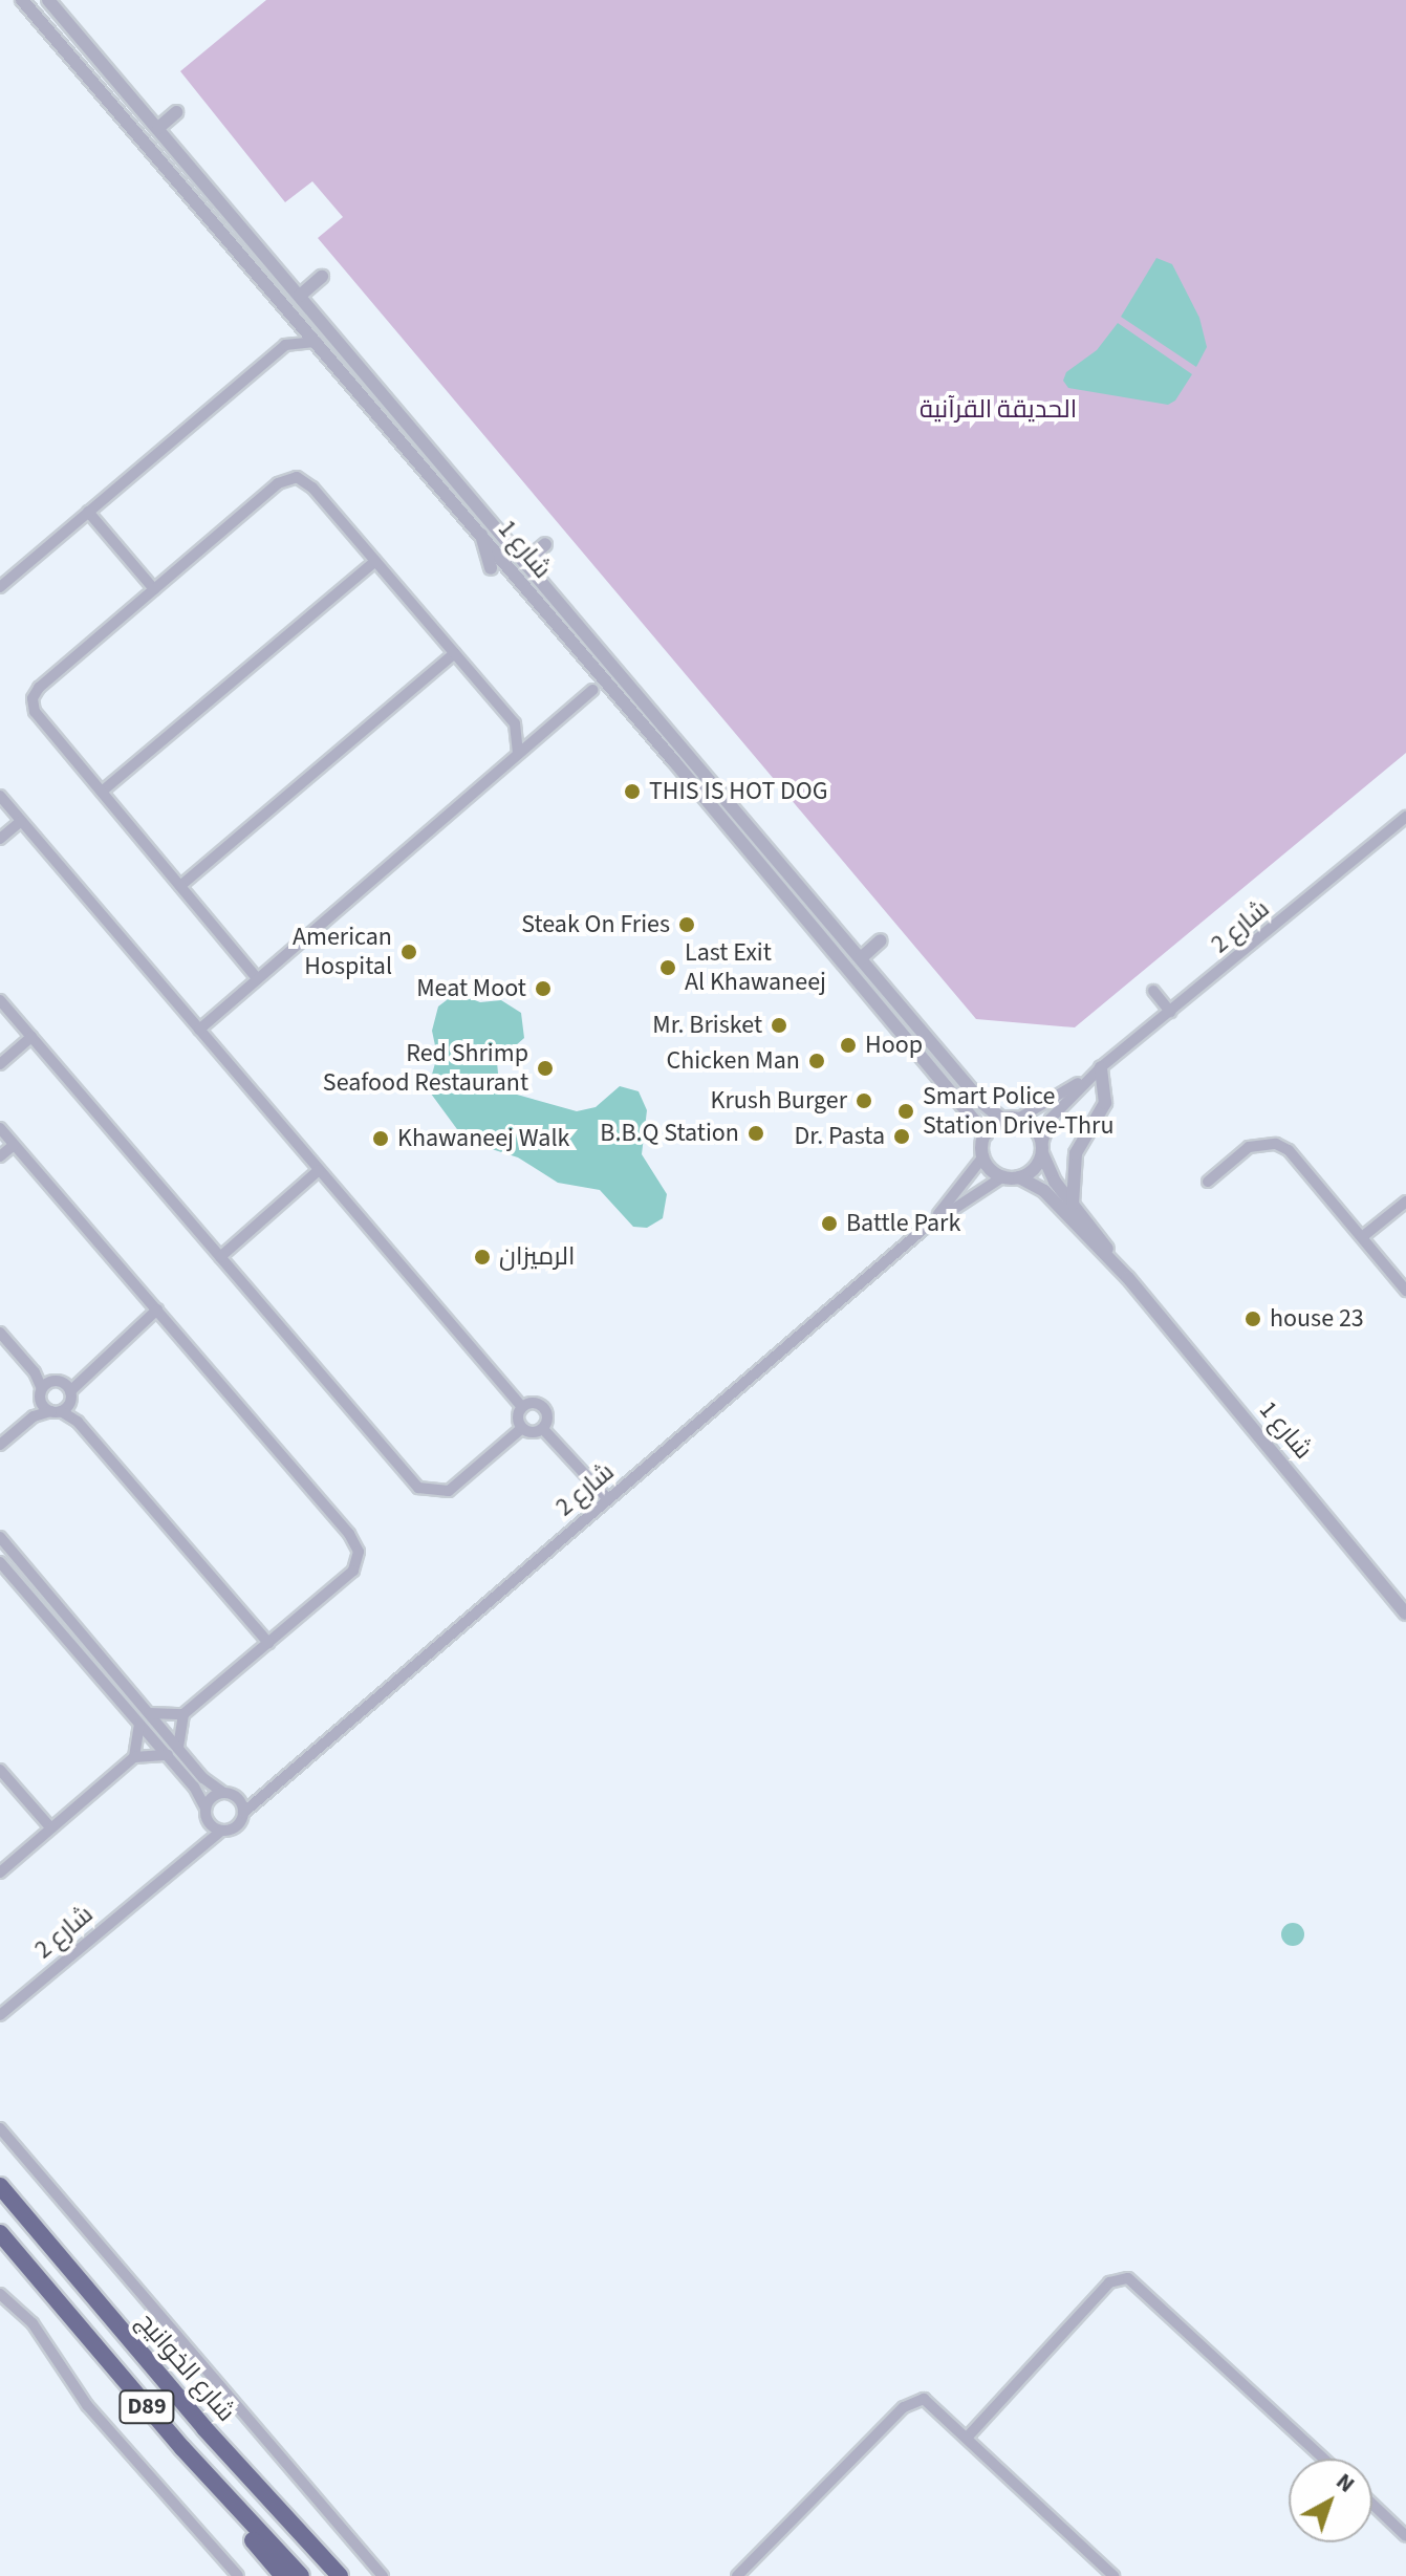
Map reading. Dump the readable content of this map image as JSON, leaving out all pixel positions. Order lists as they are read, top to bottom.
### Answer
{
  "streets": {
    "highway": ["شارع الخوانيج", "D89"],
    "street": ["شارع 1", "شارع 2"]
  },
  "crossings": [
    ["شارع 1", "شارع 2"]
  ],
  "parks": ["الحديقة القرآنية"],
  "places": [
    "THIS IS HOT DOG",
    "Steak On Fries",
    "American Hospital",
    "Last Exit Al Khawaneej",
    "Meat Moot",
    "Mr. Brisket",
    "Hoop",
    "Chicken Man",
    "Red Shrimp Seafood Restaurant",
    "Krush Burger",
    "Smart Police Station Drive-Thru",
    "B.B.Q Station",
    "Dr. Pasta",
    "Khawaneej Walk",
    "Battle Park",
    "الرميزان",
    "house 23"
  ],
  "north": "top right"
}
